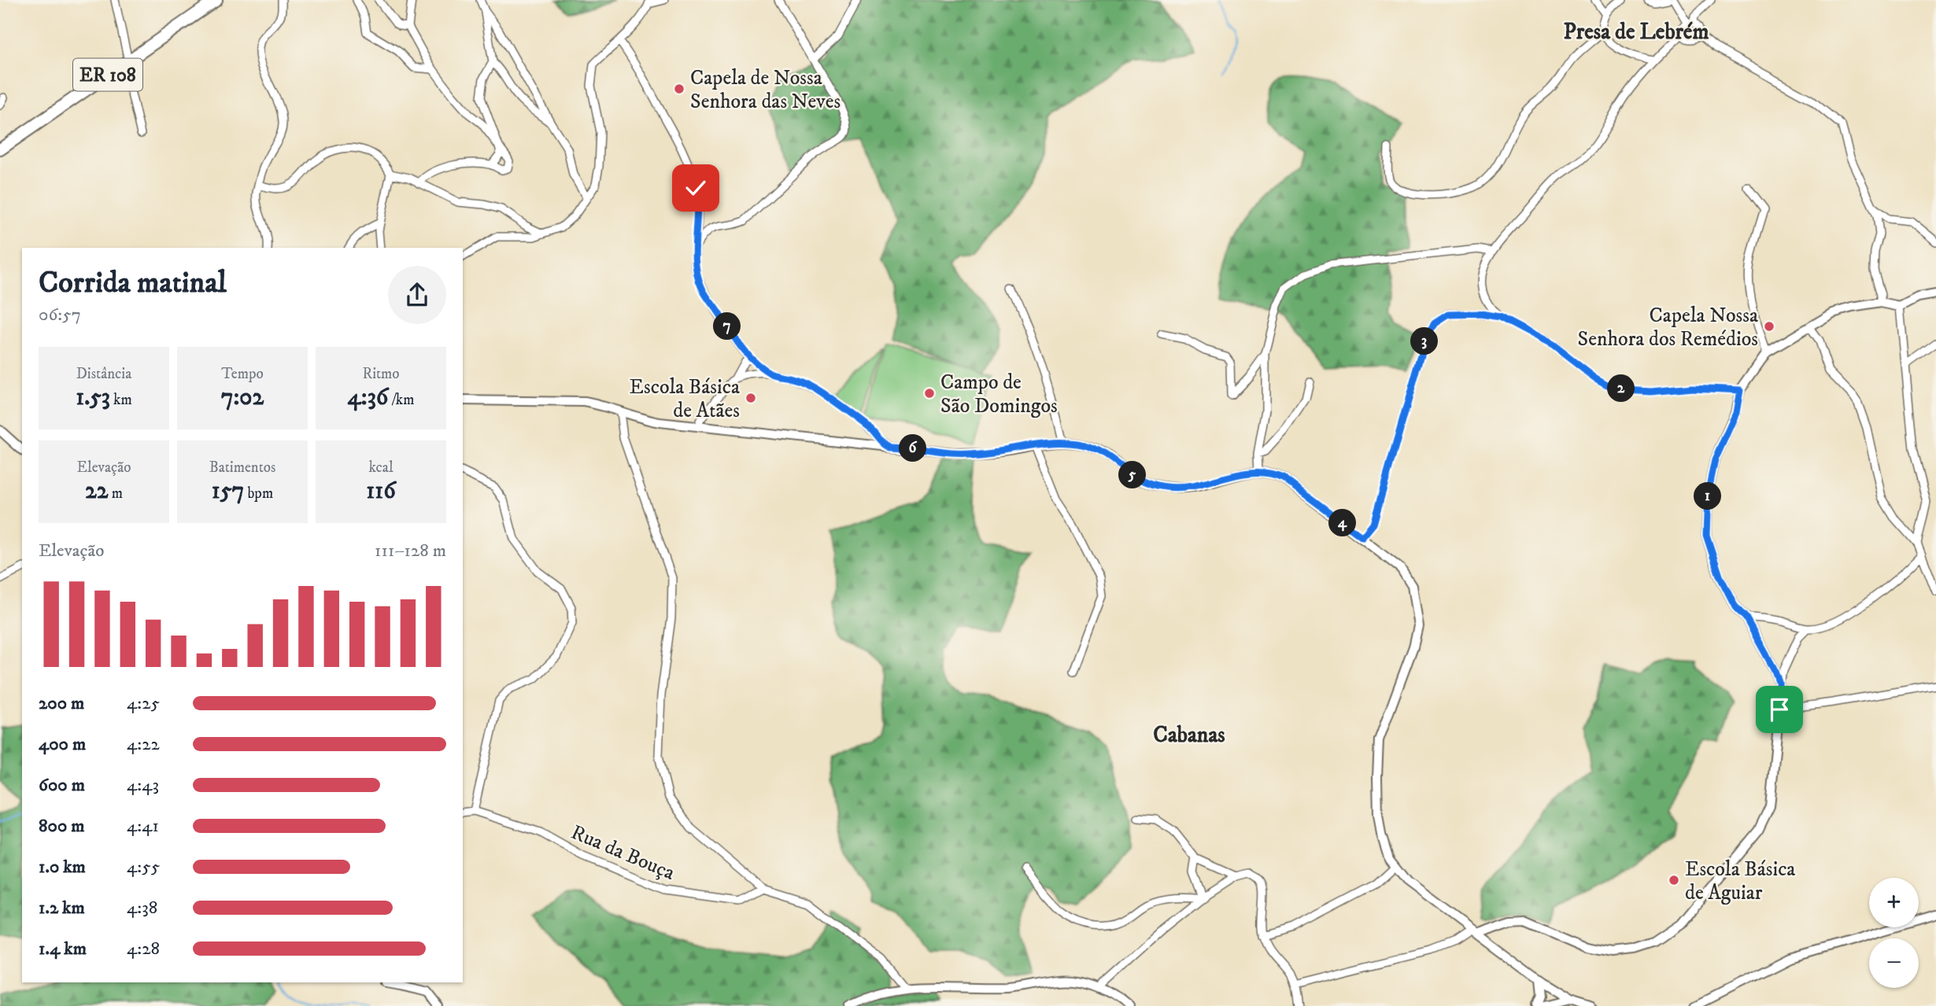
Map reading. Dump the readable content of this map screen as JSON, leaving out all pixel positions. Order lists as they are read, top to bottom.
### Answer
{
  "streets": {
    "main road": ["ER 108"],
    "street": ["Rua da Bouça"]
  },
  "districts": ["Presa de Lebrém", "Cabanas"],
  "places": [
    "Capela de Nossa Senhora das Neves",
    "Capela Nossa Senhora dos Remédios",
    "Campo de São Domingos",
    "Escola Básica de Atães",
    "Escola Básica de Aguiar"
  ],
  "page": {
    "heading": ["Corrida matinal", "06:57"],
    "pins": [
      "7",
      "3",
      "2",
      "6",
      "5",
      "1",
      "4"
    ],
    "stats": [
      ["Distância", "1.53 km"],
      ["Tempo", "7:02"],
      ["Ritmo", "4:36 /km"],
      ["Elevação", "22 m"],
      ["Batimentos", "157 bpm"],
      ["kcal", "116"]
    ],
    "chart": ["Elevação", "111–128 m"],
    "list": [
      {
        "name": "200 m",
        "note": "4:25"
      },
      {
        "name": "400 m",
        "note": "4:22"
      },
      {
        "name": "600 m",
        "note": "4:43"
      },
      {
        "name": "800 m",
        "note": "4:41"
      },
      {
        "name": "1.0 km",
        "note": "4:55"
      },
      {
        "name": "1.2 km",
        "note": "4:38"
      },
      {
        "name": "1.4 km",
        "note": "4:28"
      }
    ],
    "map_buttons": ["+", "−"]
  }
}
